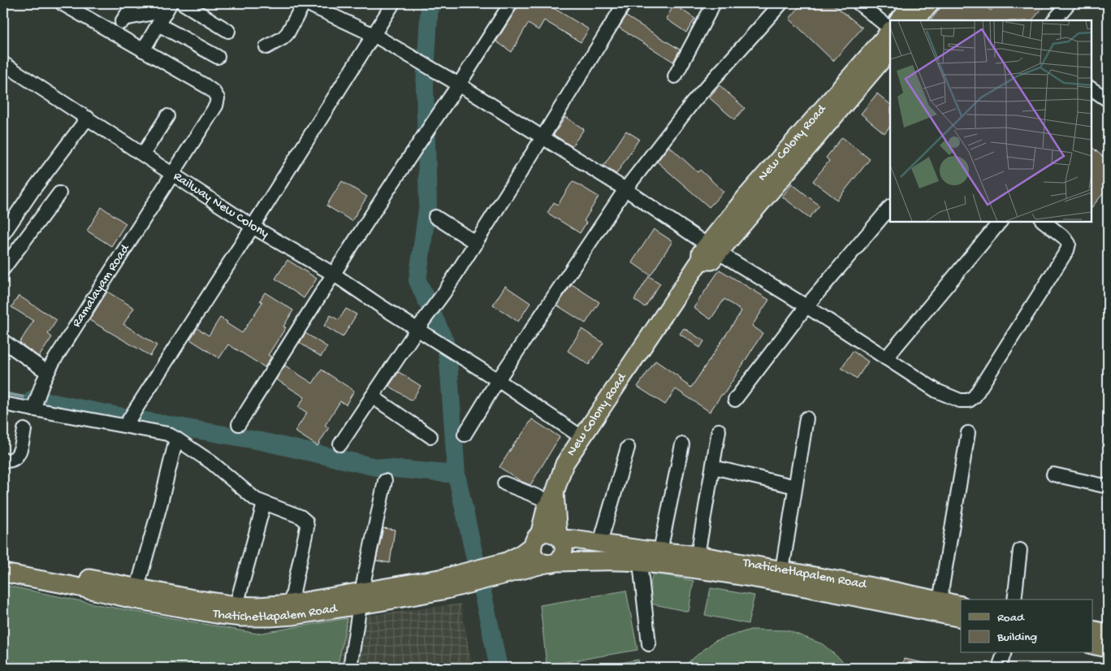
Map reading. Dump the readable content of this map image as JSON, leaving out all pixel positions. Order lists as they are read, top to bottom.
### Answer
{
  "streets": {
    "main road": ["New Colony Road", "Thatichetlapalem Road"],
    "street": ["Railway New Colony", "Ramalayam Road"]
  },
  "crossings": [
    ["New Colony Road", "Railway New Colony"],
    ["Railway New Colony", "Ramalayam Road"]
  ],
  "legend": ["Road", "Building"]
}
